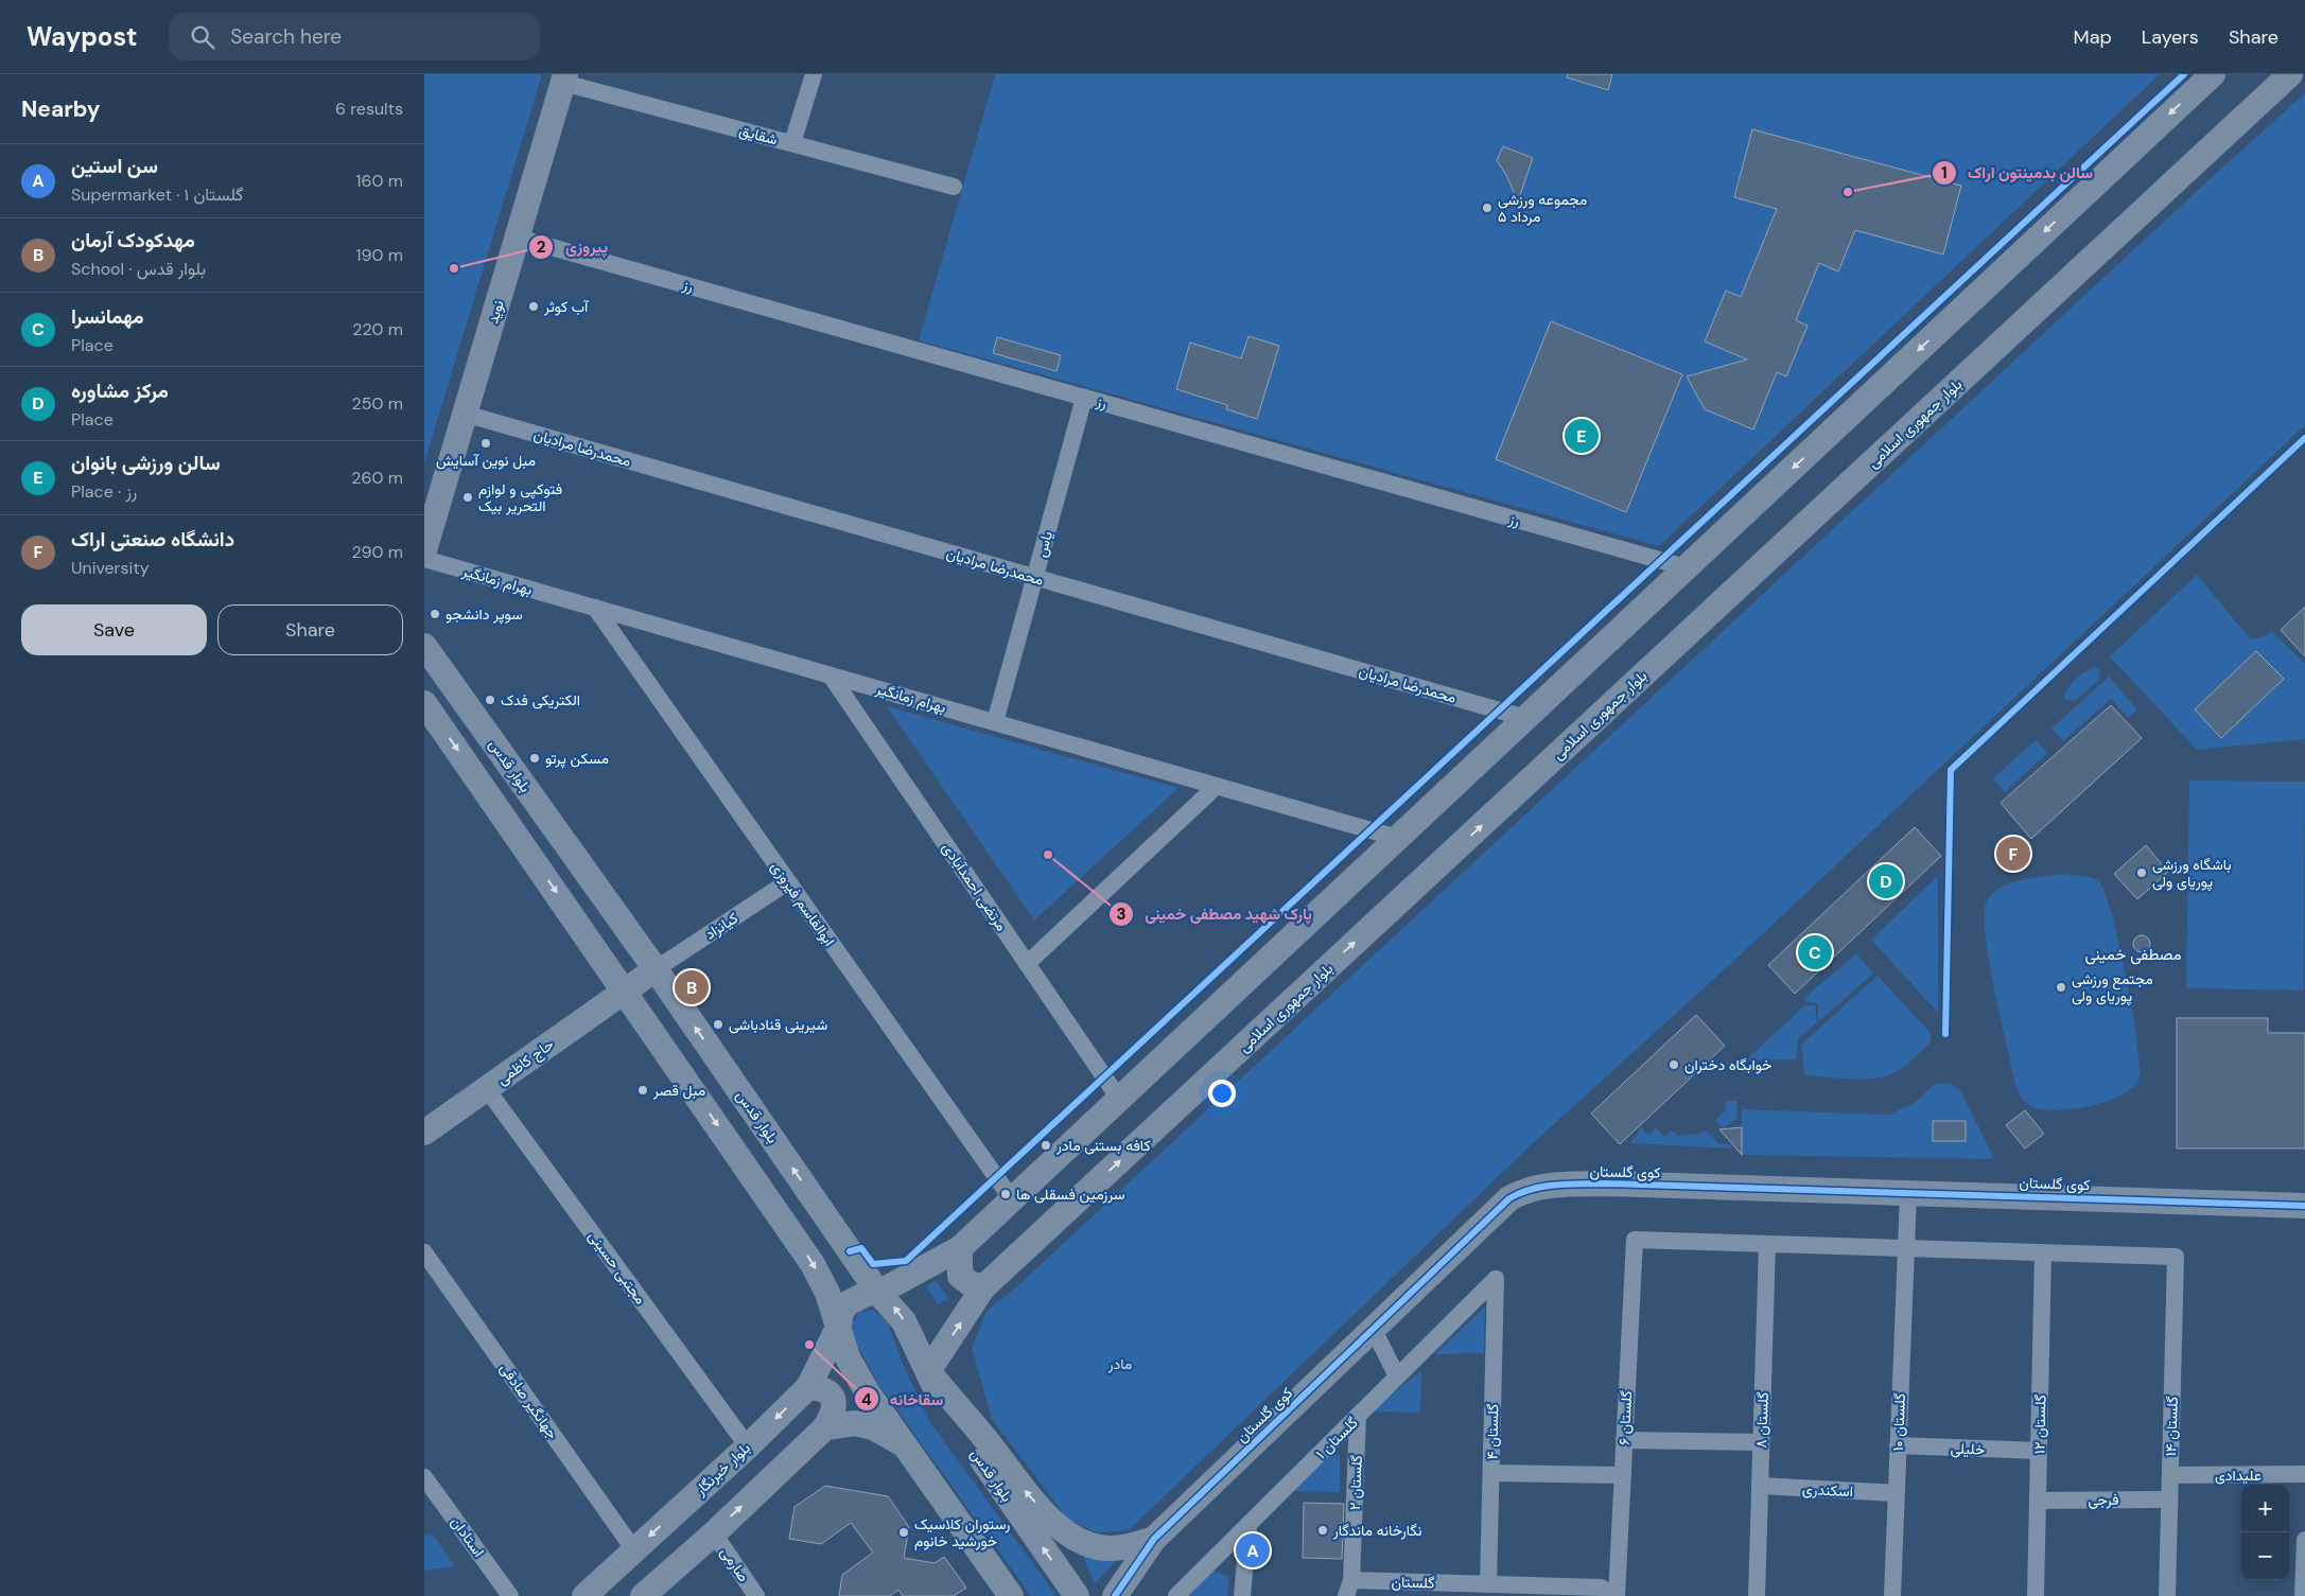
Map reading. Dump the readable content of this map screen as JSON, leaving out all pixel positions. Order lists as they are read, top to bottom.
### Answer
{
  "streets": {
    "main road": [
      "نوید",
      "بلوار جمهوری اسلامی",
      "بلوار قدس",
      "حاج کاظمی",
      "کوی گلستان",
      "بلوار خبرنگار"
    ],
    "street": [
      "شقایق",
      "رز",
      "محمدرضا مرادیان",
      "یاس",
      "بهرام زمانگیر",
      "مرتضی احمدآبادی",
      "ابوالقاسم فیروزی",
      "کیانزاد",
      "مجتبی حسینی",
      "جهانگیر صادقی",
      "گلستان ۶",
      "گلستان ۸",
      "گلستان ۱۰",
      "گلستان ۱۲",
      "گلستان ۱۴",
      "گلستان ۴",
      "گلستان ۱",
      "خلیلی",
      "علیدادی",
      "گلستان ۲",
      "اسکندری",
      "فرجی",
      "استادان",
      "صارمی",
      "گلستان"
    ]
  },
  "crossings": [
    ["شقایق", "نوید"],
    ["رز", "نوید"],
    ["رز", "یاس"],
    ["نوید", "محمدرضا مرادیان"],
    ["بلوار جمهوری اسلامی", "بلوار قدس"],
    ["محمدرضا مرادیان", "یاس"],
    ["یاس", "بهرام زمانگیر"],
    ["بهرام زمانگیر", "مرتضی احمدآبادی"],
    ["بهرام زمانگیر", "ابوالقاسم فیروزی"],
    ["بلوار قدس", "کیانزاد"],
    ["بلوار قدس", "حاج کاظمی"],
    ["بلوار قدس", "بلوار خبرنگار"],
    ["ابوالقاسم فیروزی", "کیانزاد"],
    ["کیانزاد", "حاج کاظمی"],
    ["حاج کاظمی", "مجتبی حسینی"],
    ["کوی گلستان", "گلستان ۱۰"],
    ["مجتبی حسینی", "بلوار خبرنگار"],
    ["جهانگیر صادقی", "بلوار خبرنگار"],
    ["گلستان ۶", "گلستان ۸"],
    ["گلستان ۶", "گلستان"],
    ["گلستان ۸", "اسکندری"],
    ["گلستان ۱۰", "خلیلی"],
    ["گلستان ۱۰", "اسکندری"],
    ["گلستان ۱۲", "گلستان ۱۴"],
    ["گلستان ۱۲", "خلیلی"],
    ["گلستان ۱۲", "فرجی"],
    ["گلستان ۱۴", "علیدادی"],
    ["گلستان ۱۴", "فرجی"],
    ["گلستان ۴", "گلستان ۱"],
    ["گلستان ۴", "گلستان"],
    ["گلستان ۱", "گلستان ۲"],
    ["گلستان ۲", "گلستان"]
  ],
  "districts": ["مصطفی خمینی"],
  "parks": ["مادر"],
  "places": [
    "سالن بدمینتون اراک",
    "مجموعه ورزشی ۵ مرداد",
    "پیروزی",
    "آب کوثر",
    "مبل نوین آسایش",
    "فتوکپی و لوازم التحریر بیک",
    "سوپر دانشجو",
    "الکتریکی فدک",
    "مسکن پرتو",
    "پارک شهید مصطفی خمینی",
    "باشگاه ورزشی پوریای ولی",
    "مجتمع ورزشی پوریای ولی",
    "شیرینی قنادباشی",
    "خوابگاه دختران",
    "مبل قصر",
    "کافه بستنی مادر",
    "سرزمین فسقلی ها",
    "سقاخانه",
    "نگارخانه ماندگار",
    "رستوران کلاسیک خورشید خانوم"
  ],
  "page": {
    "header": "Waypost",
    "search": "Search here",
    "nav": ["Map", "Layers", "Share"],
    "heading": ["Nearby", "6 results"],
    "list": [
      {
        "mark": "A",
        "name": "سن استین",
        "note": "Supermarket · گلستان ۱",
        "value": "160 m"
      },
      {
        "mark": "B",
        "name": "مهدکودک آرمان",
        "note": "School · بلوار قدس",
        "value": "190 m"
      },
      {
        "mark": "C",
        "name": "مهمانسرا",
        "note": "Place",
        "value": "220 m"
      },
      {
        "mark": "D",
        "name": "مرکز مشاوره",
        "note": "Place",
        "value": "250 m"
      },
      {
        "mark": "E",
        "name": "سالن ورزشی بانوان",
        "note": "Place · رز",
        "value": "260 m"
      },
      {
        "mark": "F",
        "name": "دانشگاه صنعتی اراک",
        "note": "University",
        "value": "290 m"
      }
    ],
    "pins": [
      "E",
      "F",
      "D",
      "C",
      "B",
      "A"
    ],
    "buttons": ["Save", "Share"],
    "map_buttons": ["+", "−"]
  }
}
